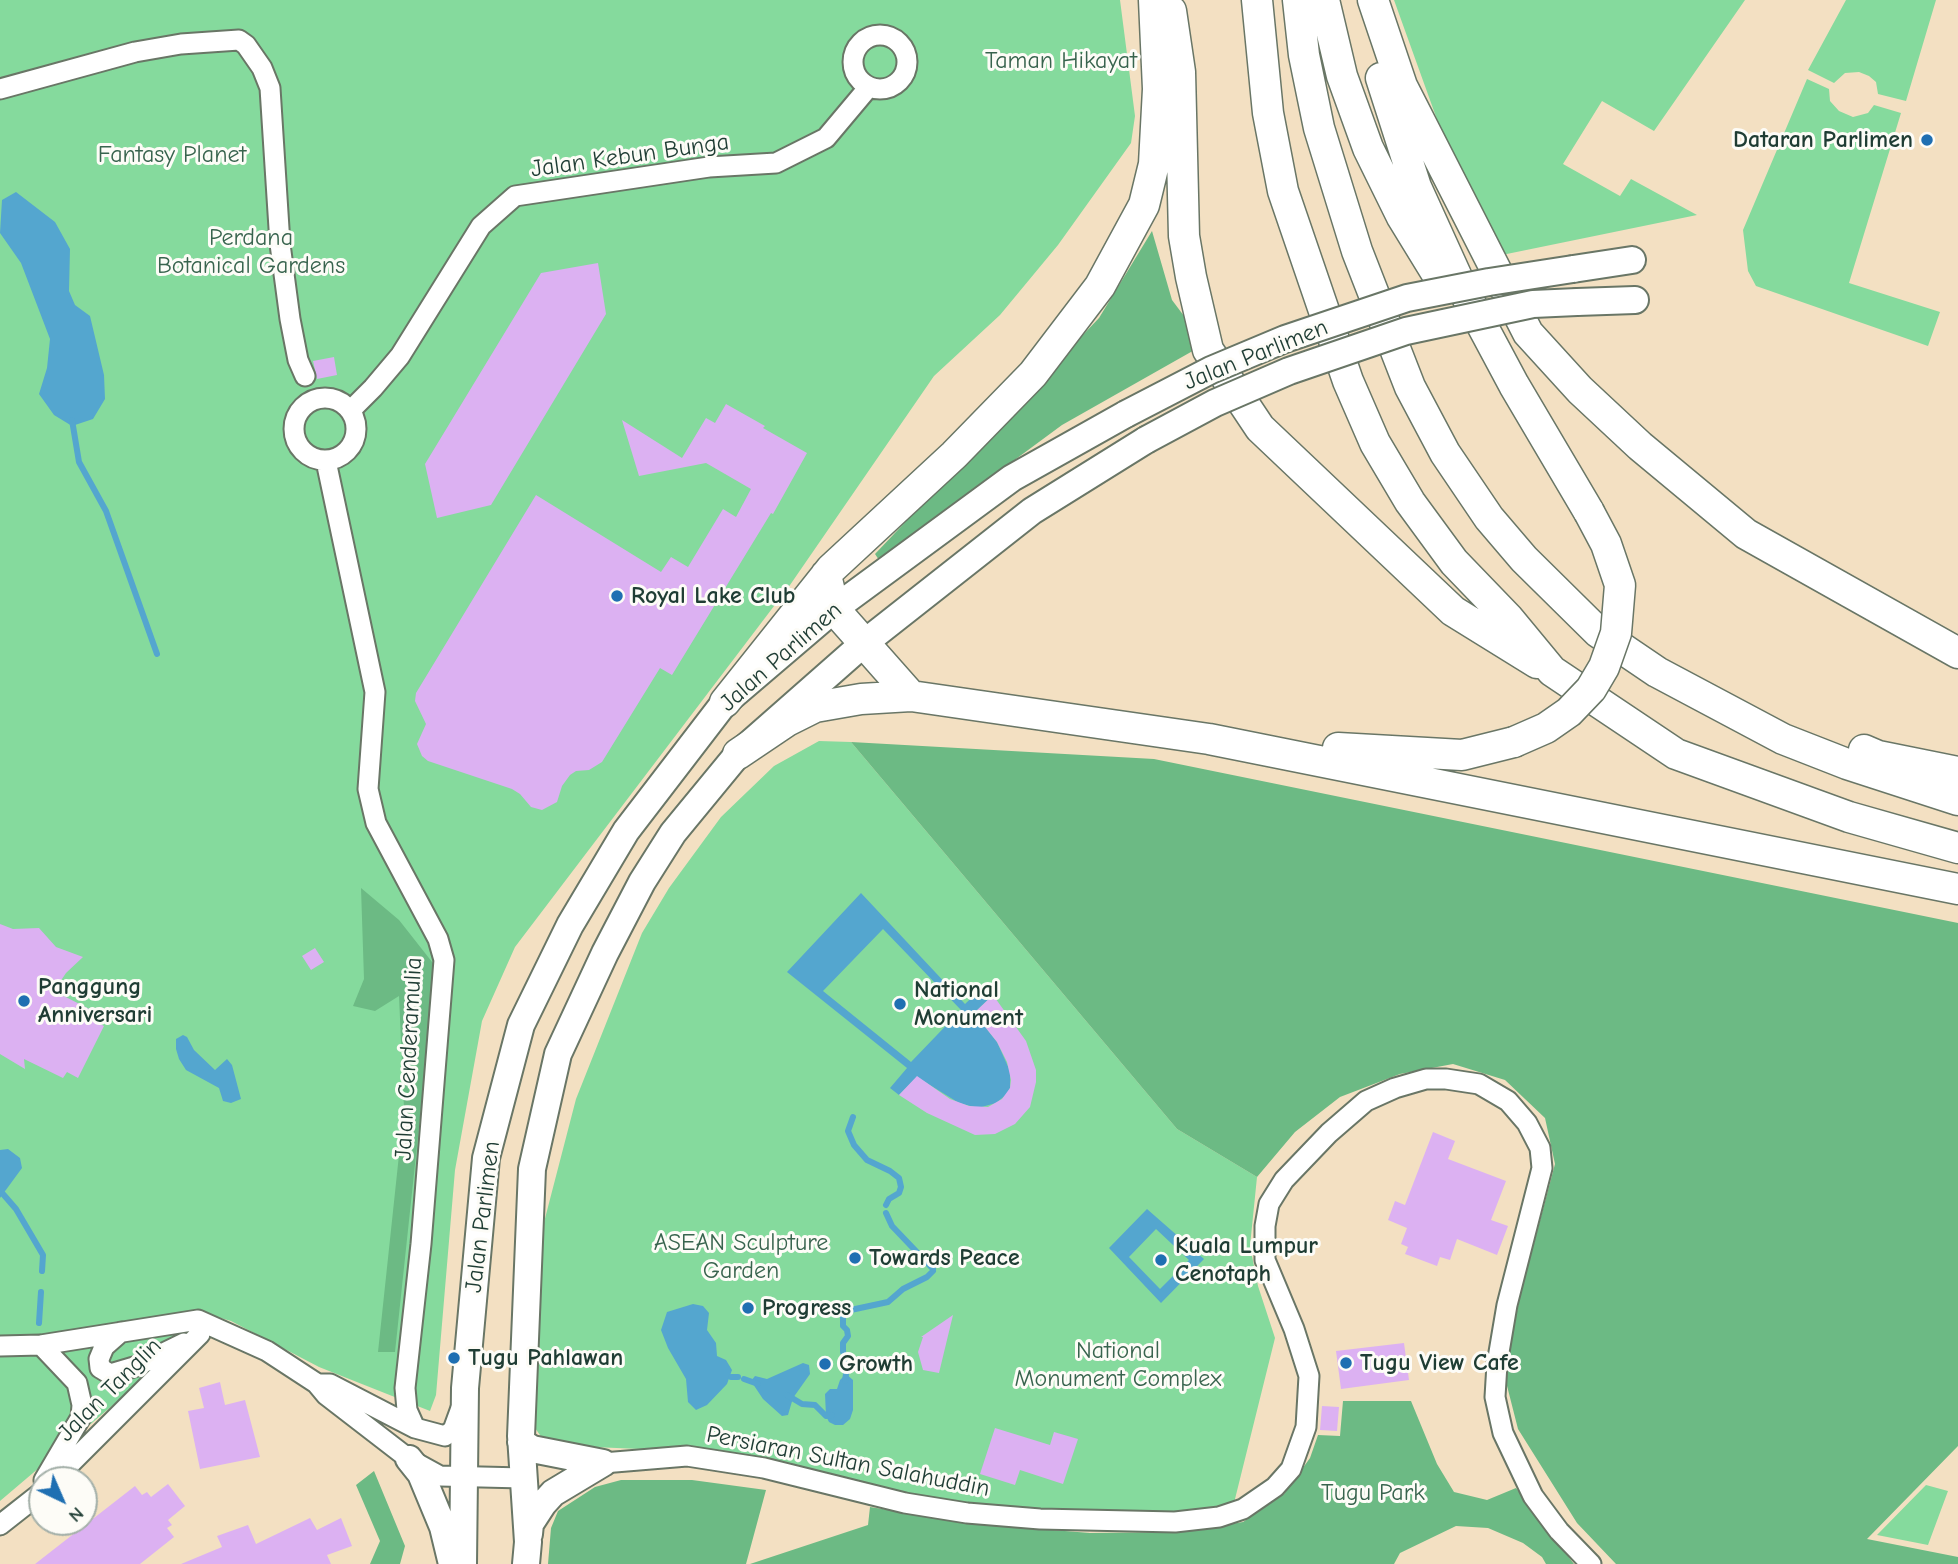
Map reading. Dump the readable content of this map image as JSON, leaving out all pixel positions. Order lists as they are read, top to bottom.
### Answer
{
  "streets": {
    "street": [
      "Jalan Kebun Bunga",
      "Jalan Parlimen",
      "Jalan Cenderamulia",
      "Jalan Tanglin",
      "Persiaran Sultan Salahuddin"
    ]
  },
  "crossings": [
    ["Jalan Kebun Bunga", "Jalan Cenderamulia"]
  ],
  "parks": [
    "Taman Hikayat",
    "Fantasy Planet",
    "Perdana Botanical Gardens",
    "ASEAN Sculpture Garden",
    "National Monument Complex",
    "Tugu Park"
  ],
  "places": [
    "Dataran Parlimen",
    "Royal Lake Club",
    "Panggung Anniversari",
    "National Monument",
    "Towards Peace",
    "Kuala Lumpur Cenotaph",
    "Progress",
    "Tugu Pahlawan",
    "Tugu View Cafe",
    "Growth"
  ],
  "north": "bottom right"
}
